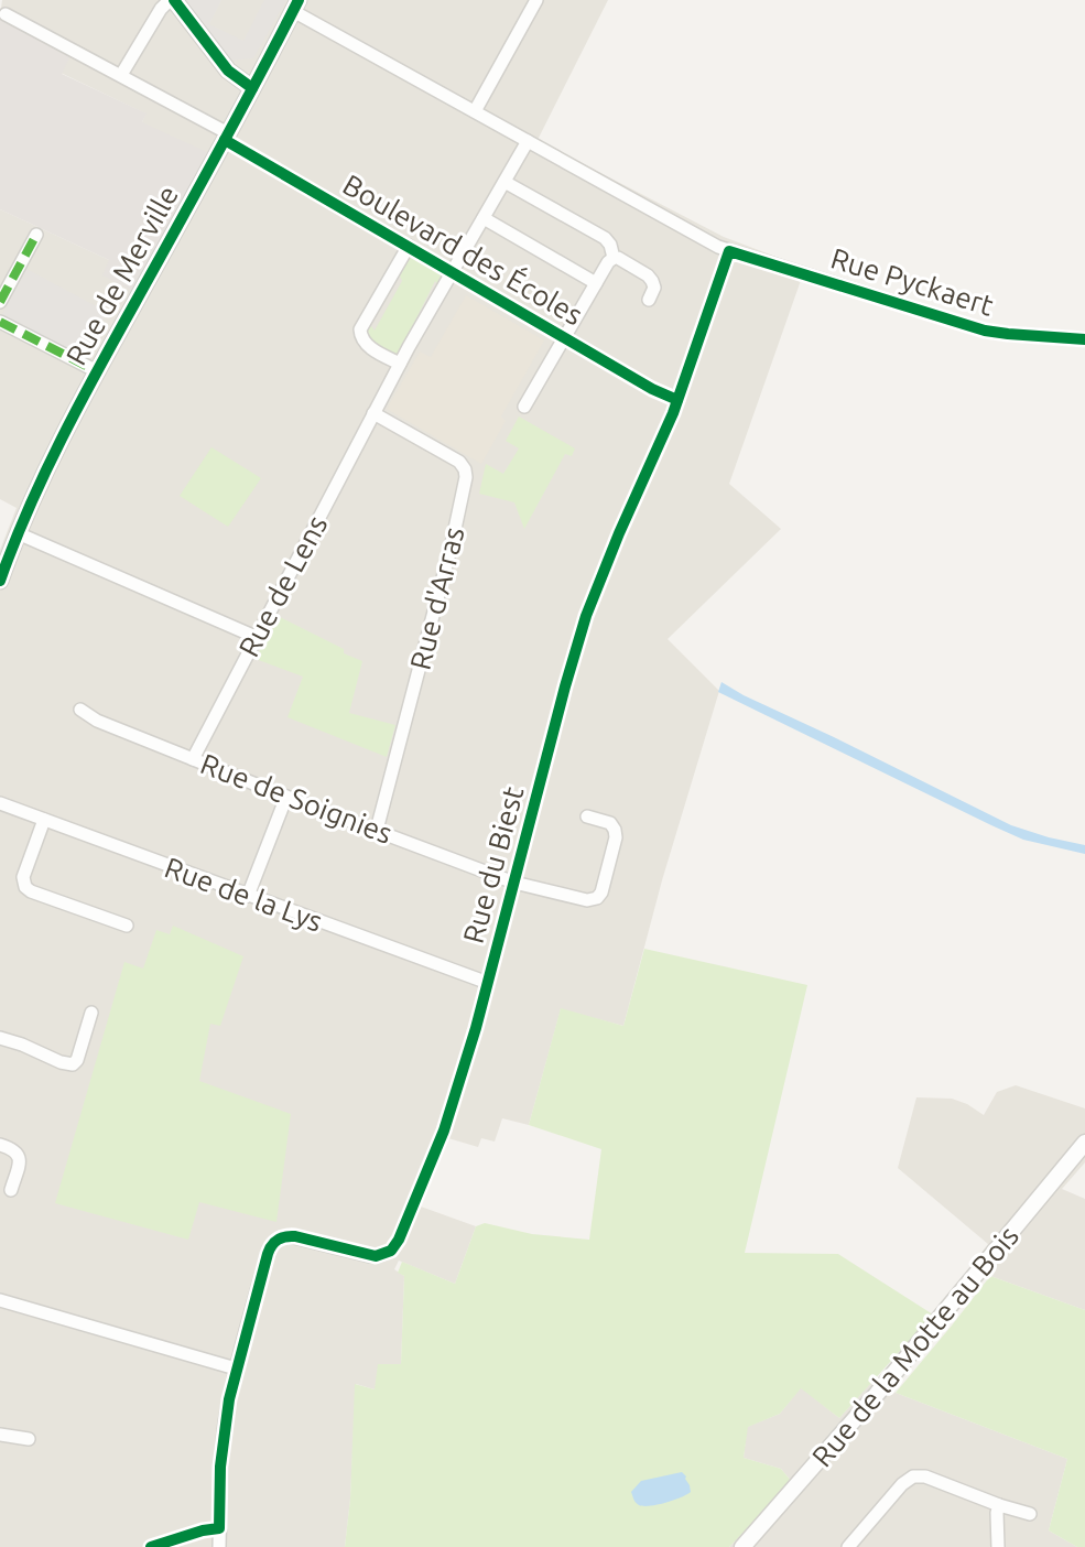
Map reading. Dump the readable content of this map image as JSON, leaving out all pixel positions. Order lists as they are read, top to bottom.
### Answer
{
  "streets": {
    "street": [
      "Boulevard des Écoles",
      "Rue de Merville",
      "Rue Pyckaert",
      "Rue de Lens",
      "Rue d'Arras",
      "Rue de Soignies",
      "Rue du Biest",
      "Rue de la Lys",
      "Rue de la Motte au Bois"
    ]
  },
  "crossings": [
    ["Boulevard des Écoles", "Rue de Merville"],
    ["Boulevard des Écoles", "Rue de Lens"],
    ["Boulevard des Écoles", "Rue du Biest"],
    ["Rue de Merville", "Rue Pyckaert"],
    ["Rue Pyckaert", "Rue de Lens"],
    ["Rue Pyckaert", "Rue du Biest"],
    ["Rue de Lens", "Rue d'Arras"],
    ["Rue de Lens", "Rue de Soignies"],
    ["Rue d'Arras", "Rue de Soignies"],
    ["Rue de Soignies", "Rue du Biest"],
    ["Rue du Biest", "Rue de la Lys"]
  ]
}
